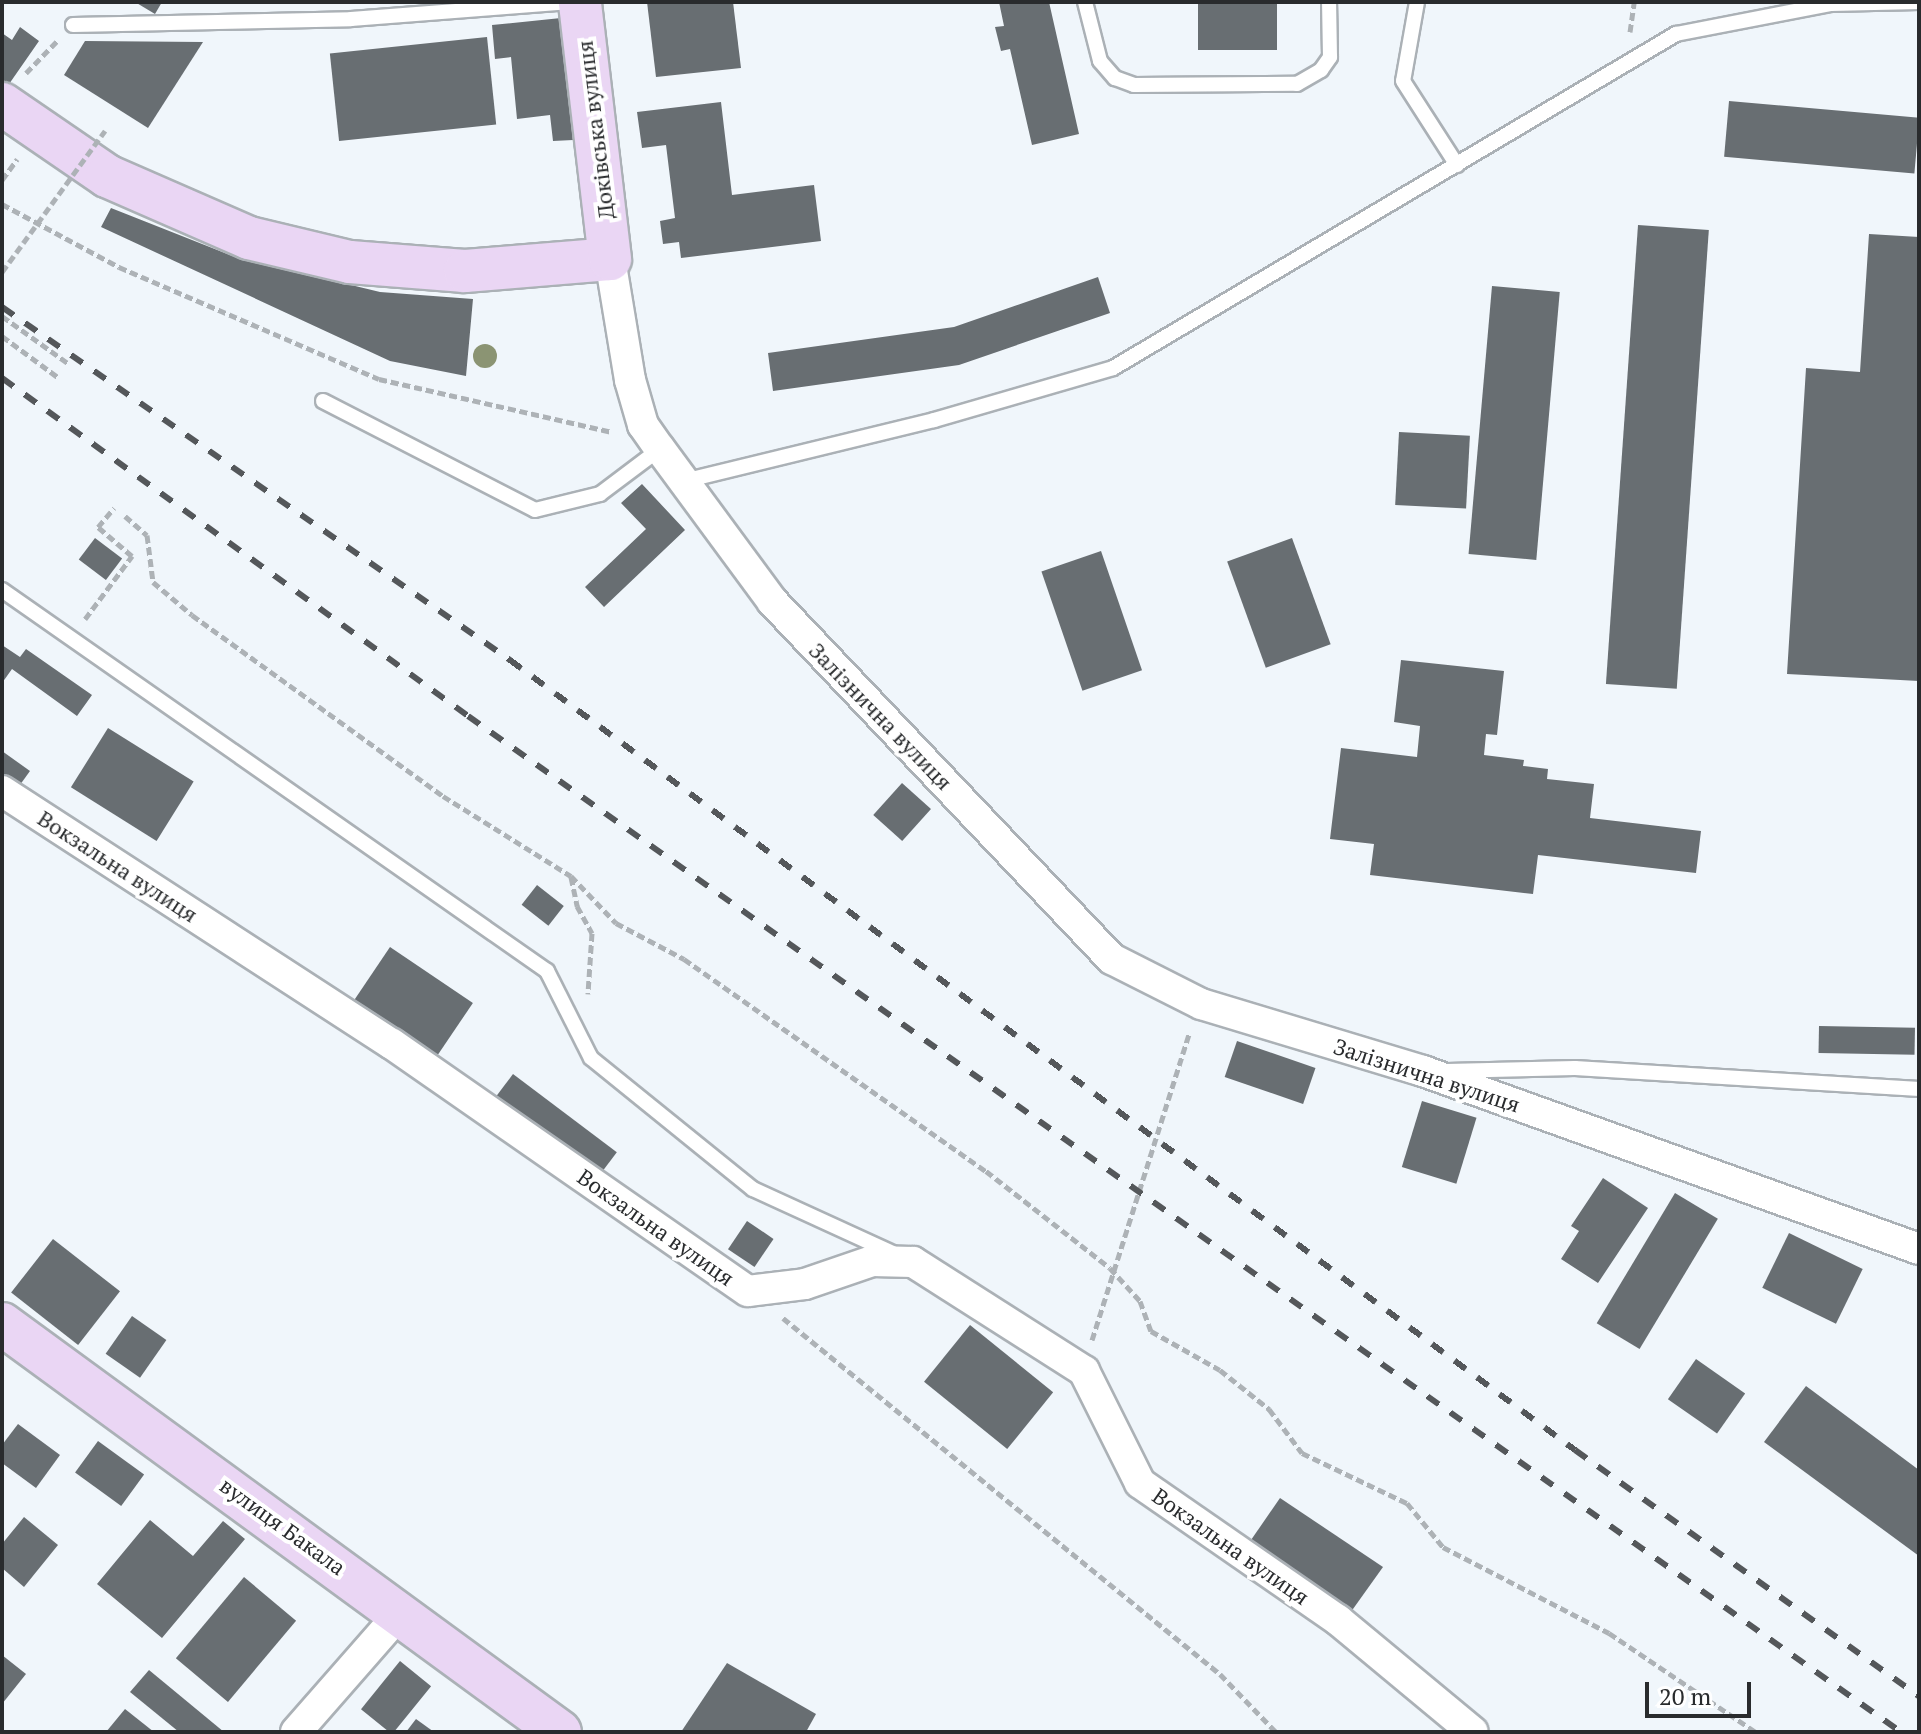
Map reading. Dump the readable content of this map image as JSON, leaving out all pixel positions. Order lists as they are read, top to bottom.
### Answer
{
  "streets": {
    "street": [
      "Доківська вулиця",
      "Залізнична вулиця",
      "Вокзальна вулиця",
      "вулиця Бакала"
    ]
  },
  "crossings": [
    ["Доківська вулиця", "Залізнична вулиця"]
  ],
  "scale_bar": "20 m"
}
